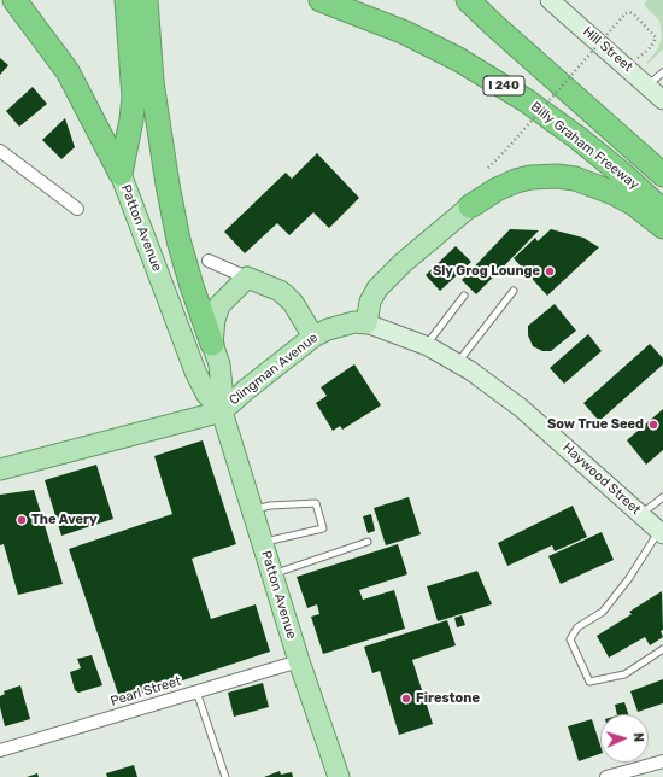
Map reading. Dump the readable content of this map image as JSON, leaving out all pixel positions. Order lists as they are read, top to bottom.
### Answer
{
  "streets": {
    "highway": ["I 240", "Billy Graham Freeway"],
    "main road": ["Patton Avenue", "Clingman Avenue"],
    "street": ["Hill Street", "Haywood Street", "Pearl Street"]
  },
  "crossings": [
    ["Patton Avenue", "Clingman Avenue"],
    ["Patton Avenue", "Pearl Street"],
    ["Clingman Avenue", "Haywood Street"]
  ],
  "places": [
    "Sly Grog Lounge",
    "Sow True Seed",
    "The Avery",
    "Firestone"
  ],
  "north": "right"
}
